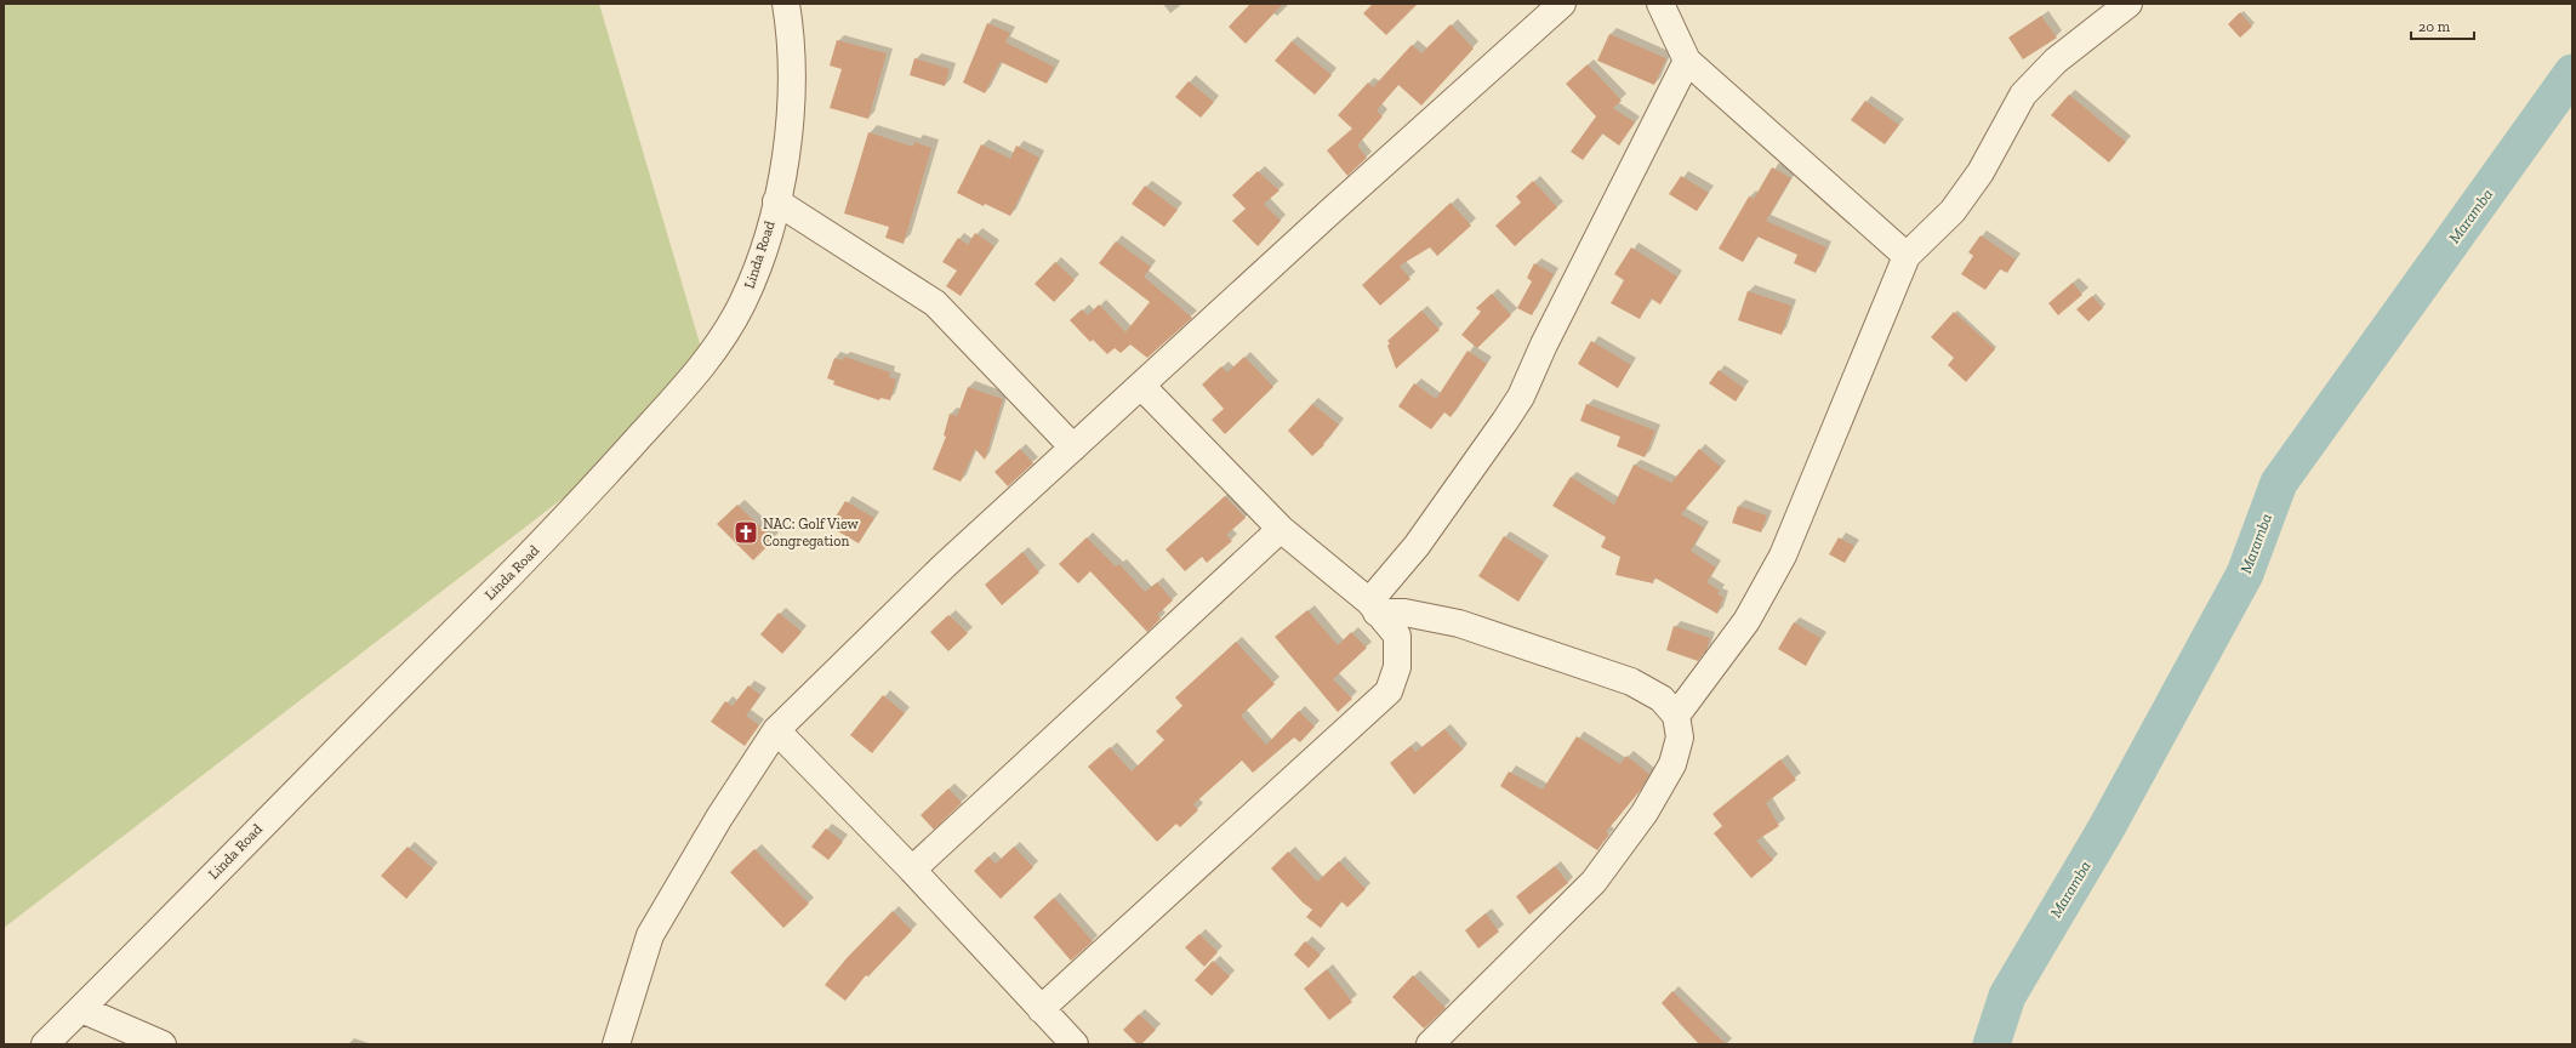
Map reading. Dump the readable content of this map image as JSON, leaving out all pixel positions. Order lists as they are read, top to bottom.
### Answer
{
  "streets": {
    "street": ["Linda Road"]
  },
  "water": ["Maramba"],
  "places": {
    "church": ["NAC: Golf View Congregation"]
  },
  "scale_bar": "20 m"
}
